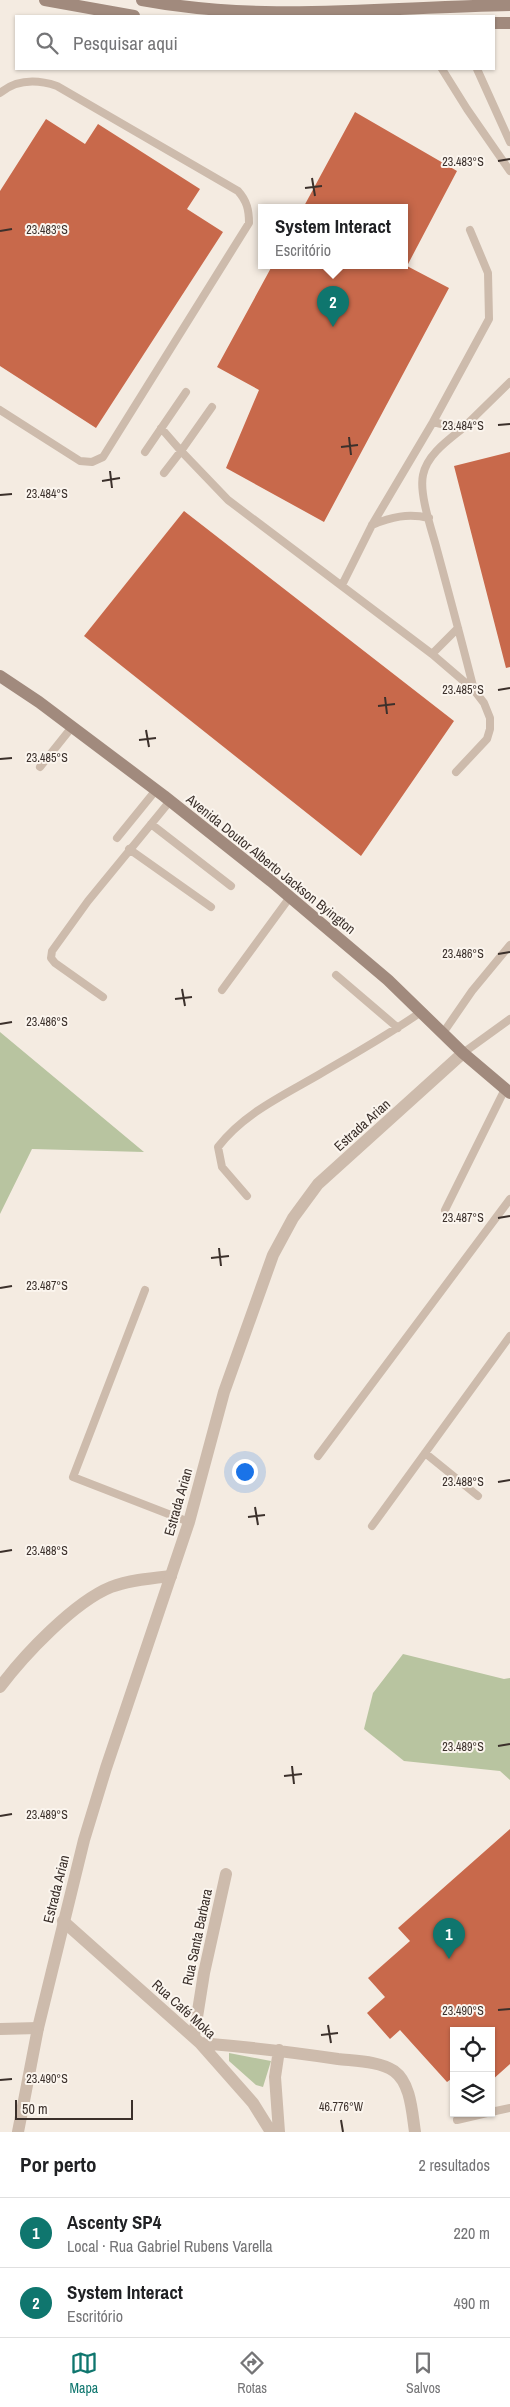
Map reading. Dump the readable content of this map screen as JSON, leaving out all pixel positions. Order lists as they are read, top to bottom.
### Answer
{
  "streets": {
    "main road": ["Avenida Doutor Alberto Jackson Byington"],
    "street": ["Estrada Arian", "Rua Santa Barbara", "Rua Café Moka"]
  },
  "crossings": [
    ["Avenida Doutor Alberto Jackson Byington", "Estrada Arian"],
    ["Estrada Arian", "Rua Café Moka"],
    ["Rua Santa Barbara", "Rua Café Moka"]
  ],
  "scale_bar": "50 m",
  "page": {
    "search": "Pesquisar aqui",
    "popup": ["System Interact", "Escritório"],
    "pins": ["2", "1"],
    "scale": "50 m",
    "heading": ["Por perto", "2 resultados"],
    "list": [
      {
        "mark": "1",
        "name": "Ascenty SP4",
        "note": "Local · Rua Gabriel Rubens Varella",
        "value": "220 m"
      },
      {
        "mark": "2",
        "name": "System Interact",
        "note": "Escritório",
        "value": "490 m"
      }
    ],
    "nav": ["Mapa", "Rotas", "Salvos"]
  },
  "coordinates": [
    "23.483°S",
    "23.484°S",
    "23.485°S",
    "23.486°S",
    "23.487°S",
    "23.488°S",
    "23.489°S",
    "23.490°S",
    "46.776°W"
  ]
}
